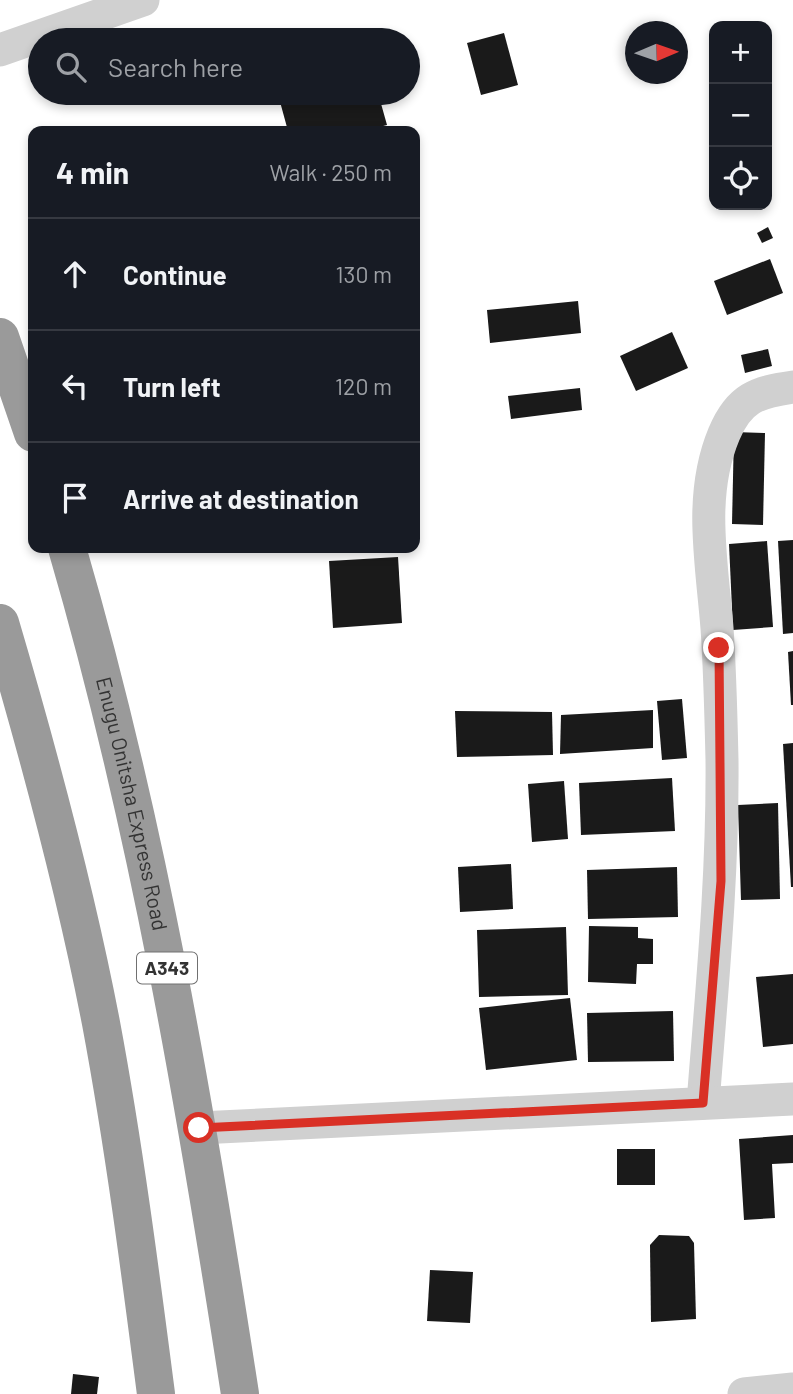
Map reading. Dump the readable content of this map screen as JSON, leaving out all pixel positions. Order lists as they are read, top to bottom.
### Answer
{
  "streets": {
    "highway": ["Enugu Onitsha Express Road", "A343"]
  },
  "north": "right",
  "page": {
    "map_buttons": ["+", "−"],
    "search": "Search here",
    "heading": ["4 min", "Walk · 250 m"],
    "list": [
      ["Continue", "130 m"],
      ["Turn left", "120 m"],
      "Arrive at destination"
    ]
  }
}
